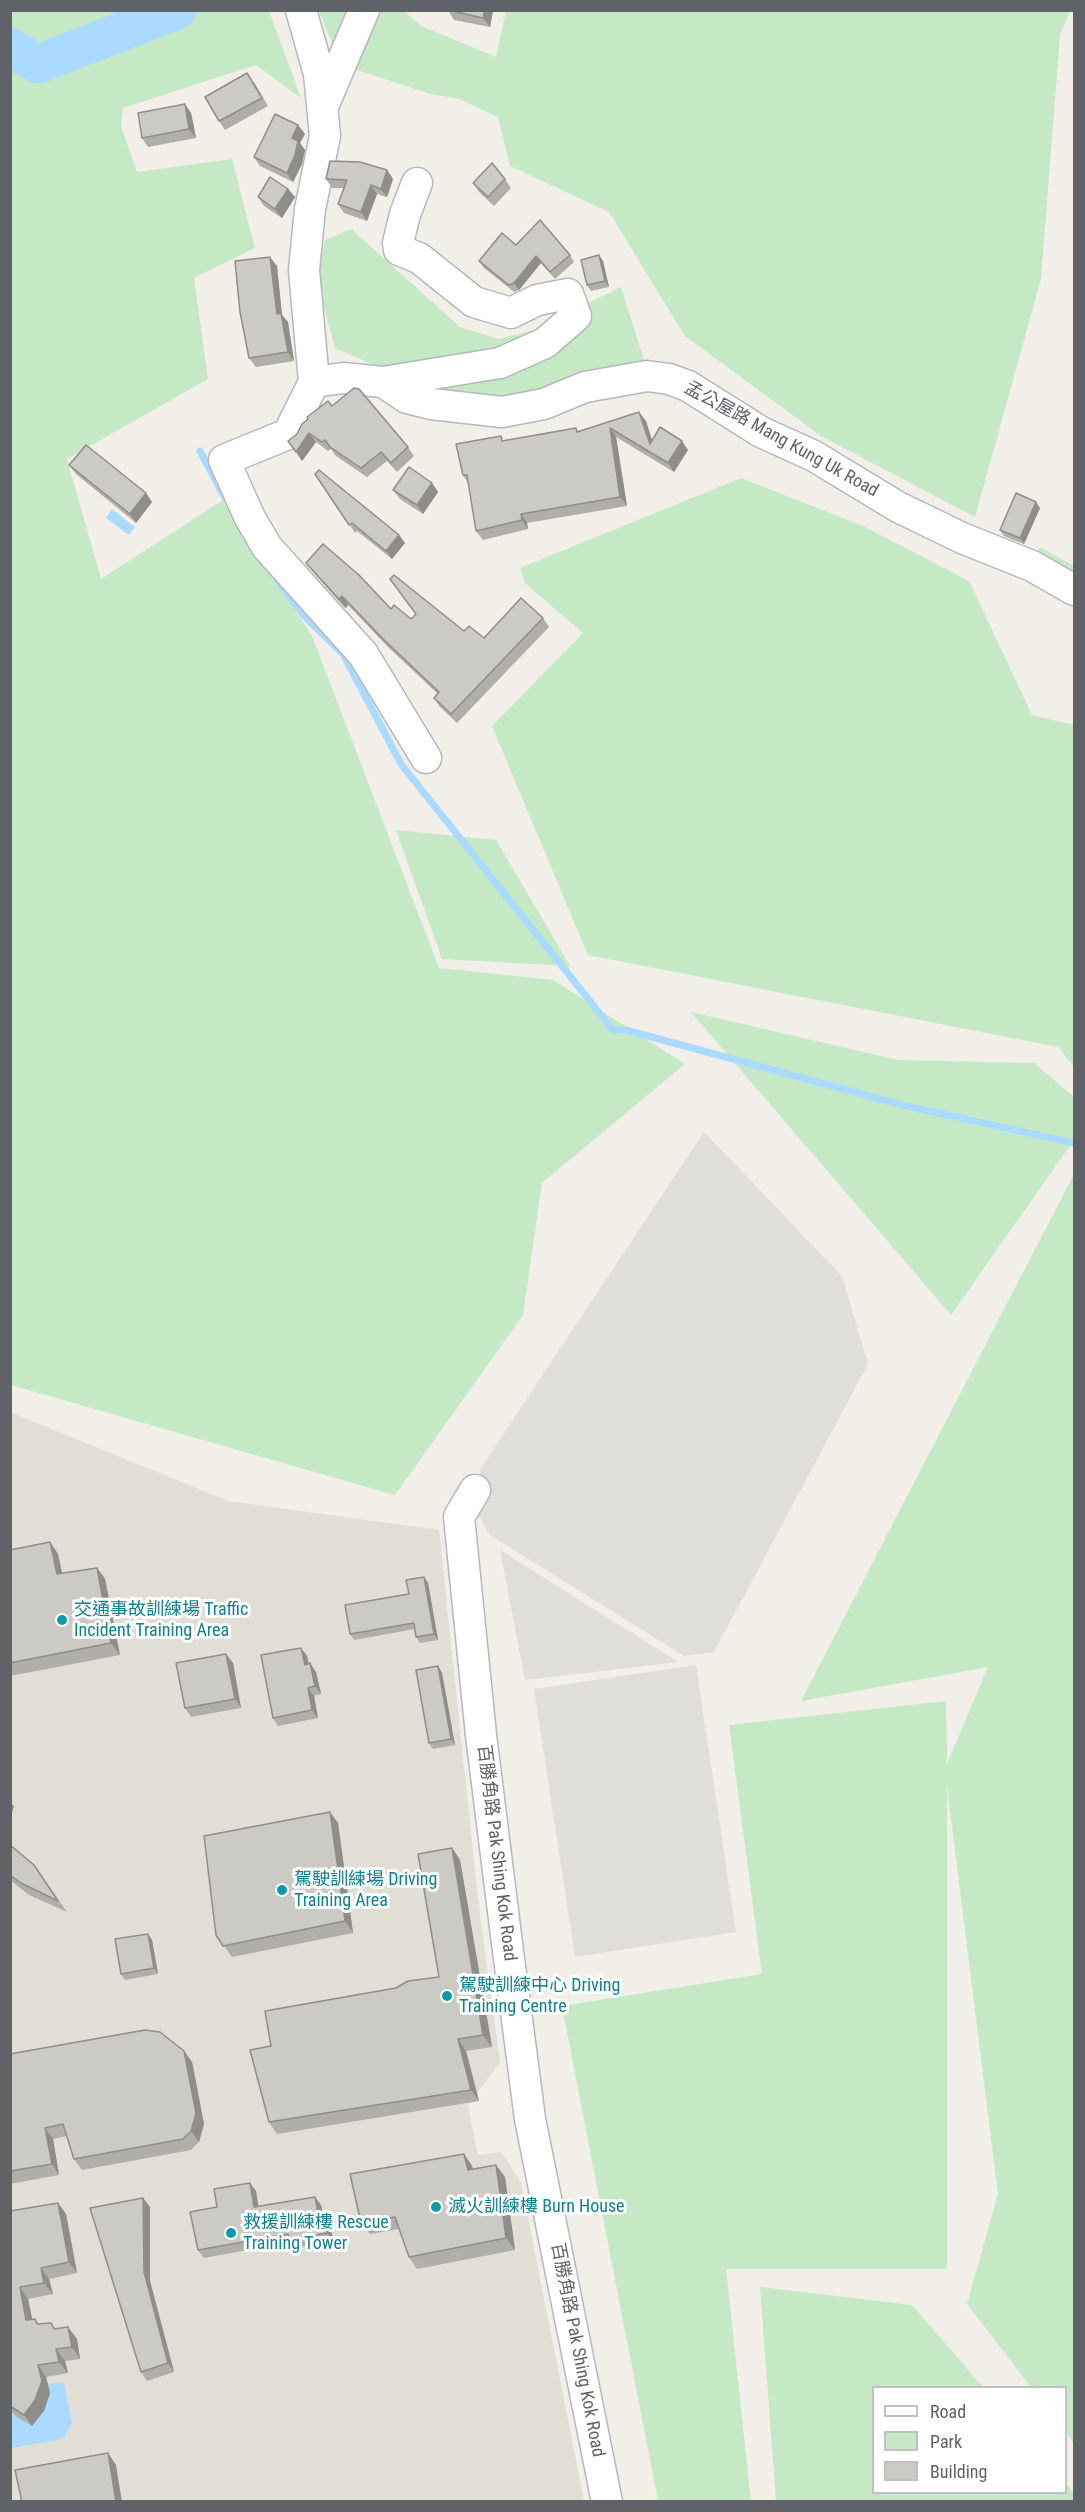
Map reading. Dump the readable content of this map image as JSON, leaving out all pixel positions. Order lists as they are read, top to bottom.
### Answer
{
  "streets": {
    "street": ["孟公屋路 Mang Kung Uk Road", "百勝角路 Pak Shing Kok Road"]
  },
  "places": [
    "交通事故訓練場 Traffic Incident Training Area",
    "駕駛訓練場 Driving Training Area",
    "駕駛訓練中心 Driving Training Centre",
    "滅火訓練樓 Burn House",
    "救援訓練樓 Rescue Training Tower"
  ],
  "legend": ["Road", "Park", "Building"]
}
